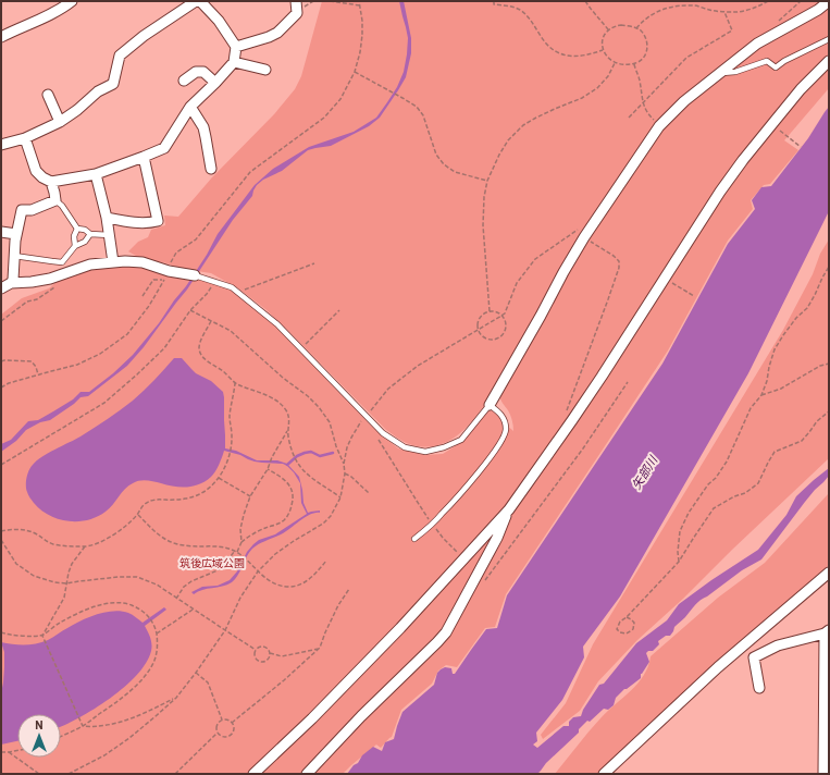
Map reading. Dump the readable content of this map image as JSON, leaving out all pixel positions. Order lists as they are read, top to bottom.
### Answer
{
  "water": ["矢部川"],
  "parks": ["筑後広域公園"],
  "north": "top"
}
